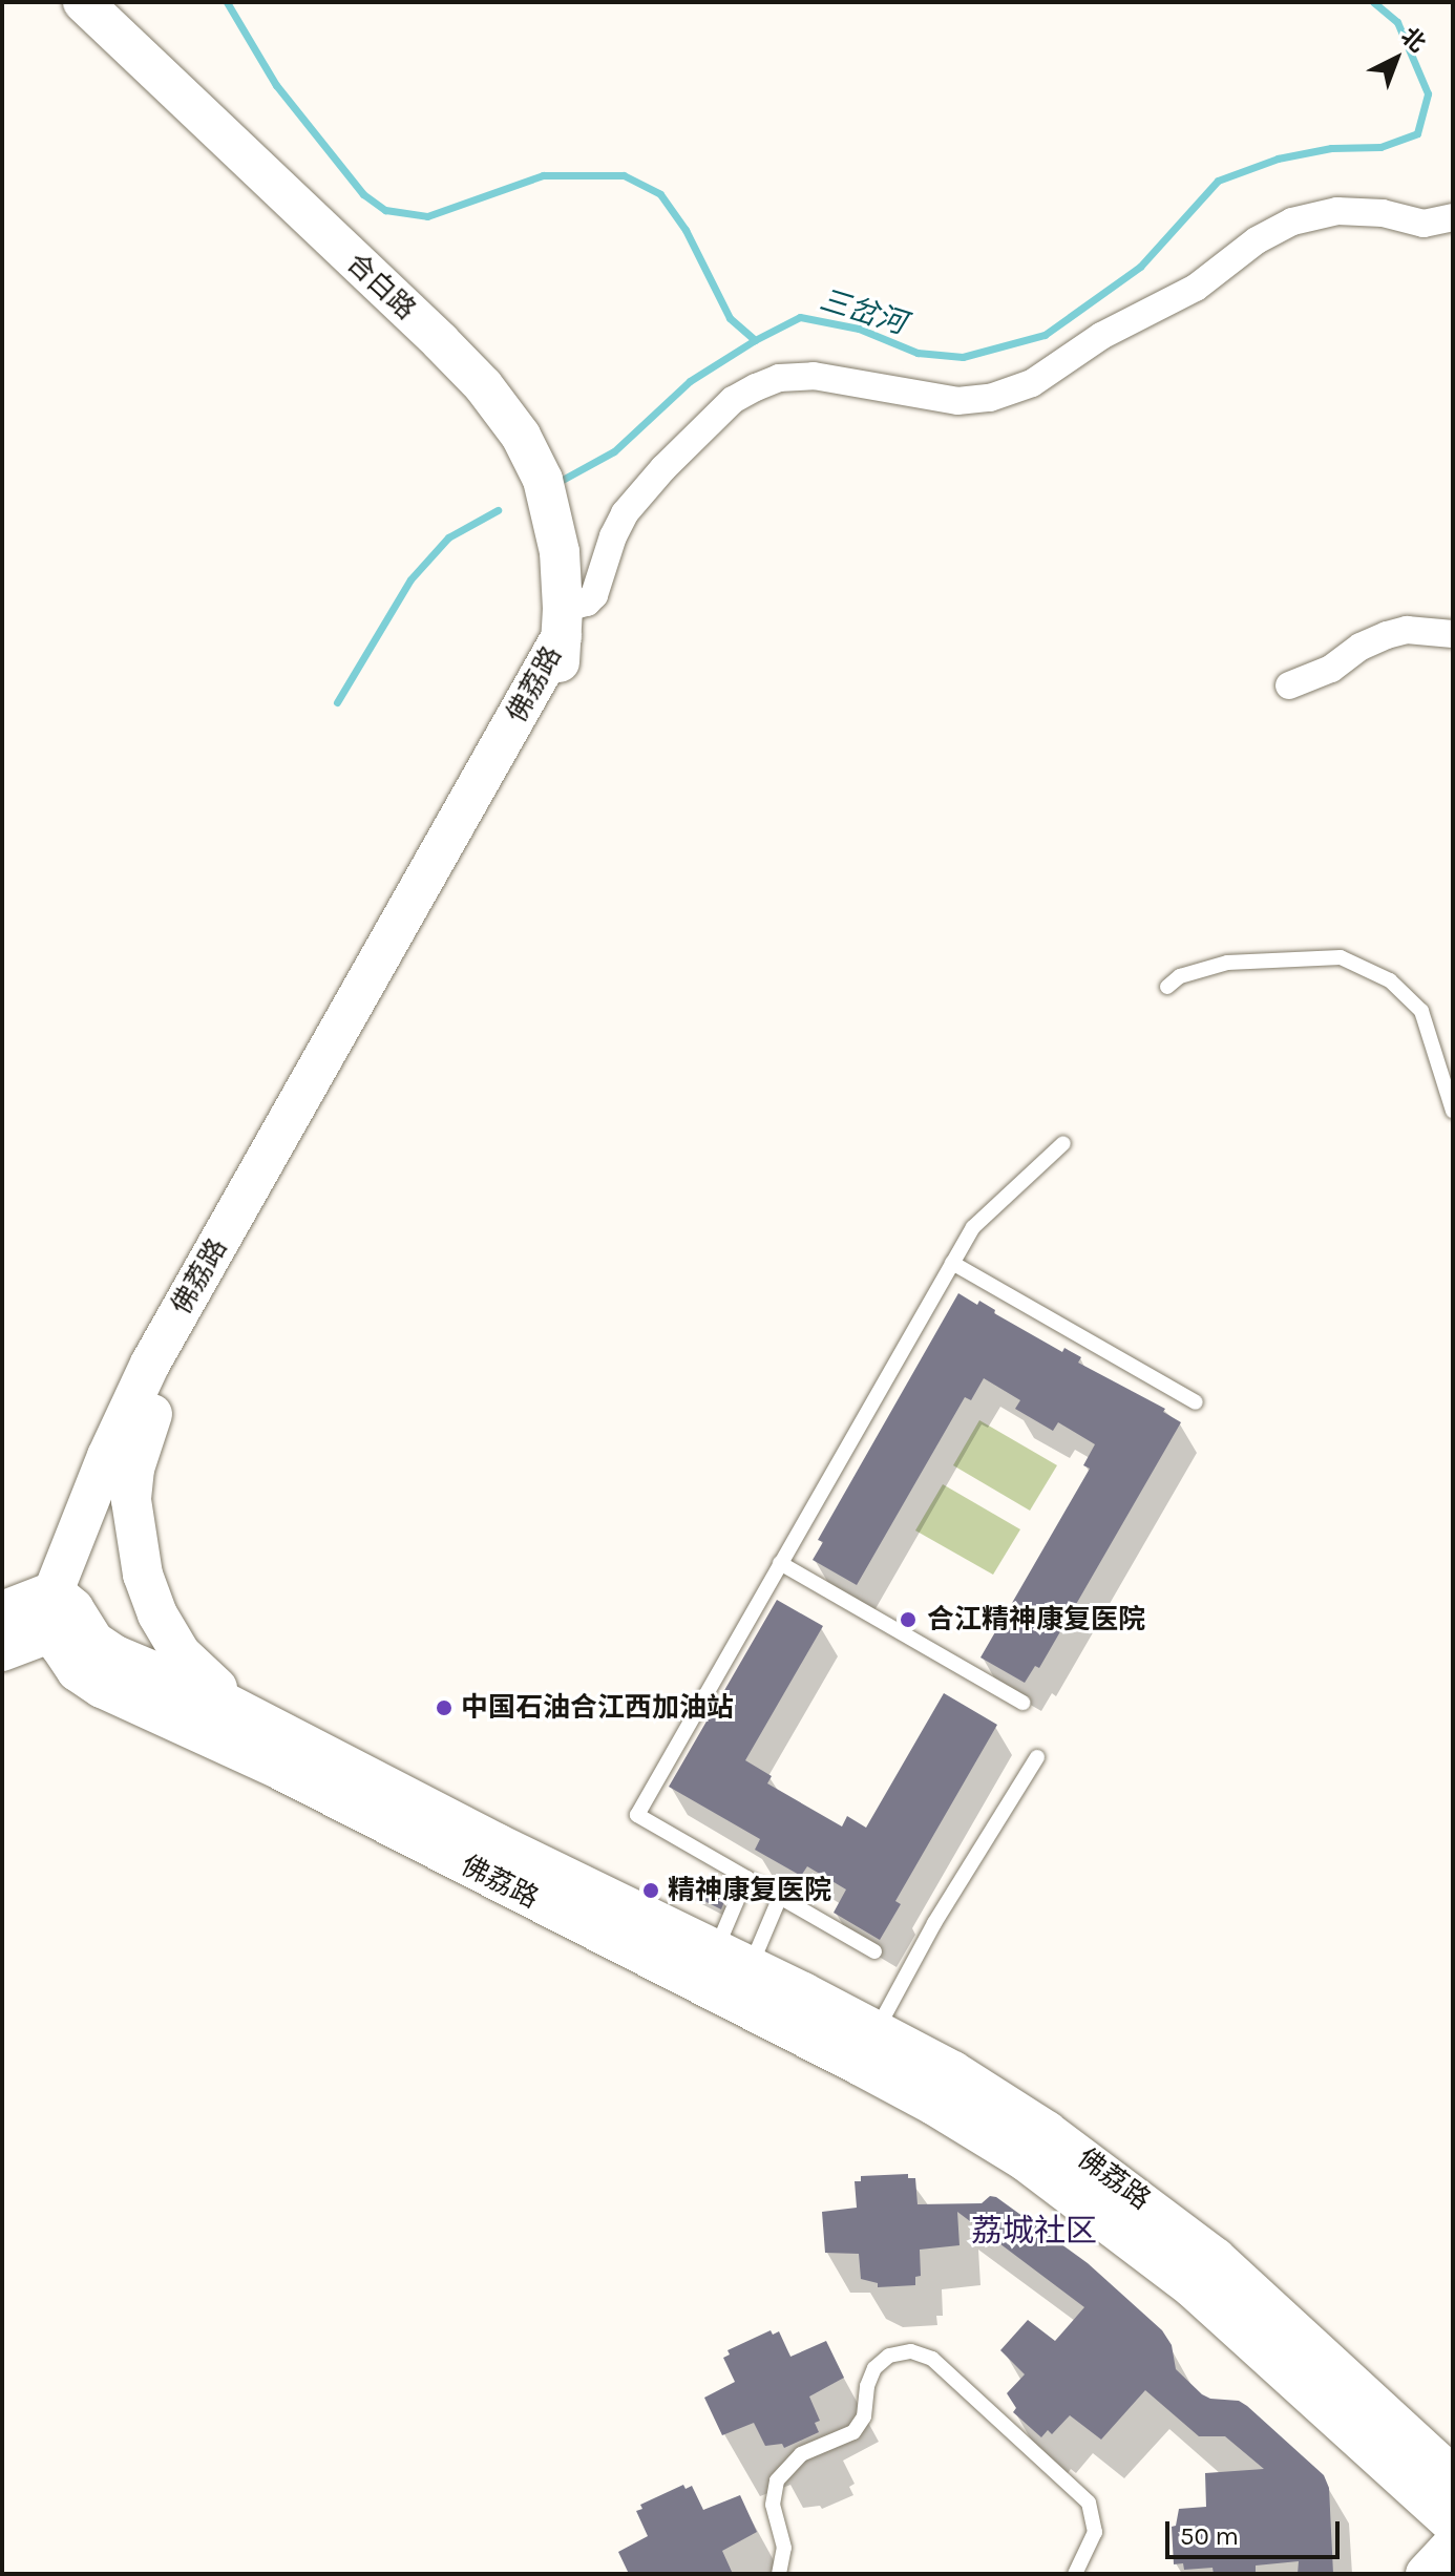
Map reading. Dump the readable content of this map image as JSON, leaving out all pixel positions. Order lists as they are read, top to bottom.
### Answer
{
  "streets": {
    "main road": ["合白路", "佛荔路"]
  },
  "crossings": [
    ["合白路", "佛荔路"]
  ],
  "districts": ["荔城社区"],
  "water": ["三岔河"],
  "places": ["合江精神康复医院", "中国石油合江西加油站", "精神康复医院"],
  "scale_bar": "50 m",
  "north": "top right"
}
